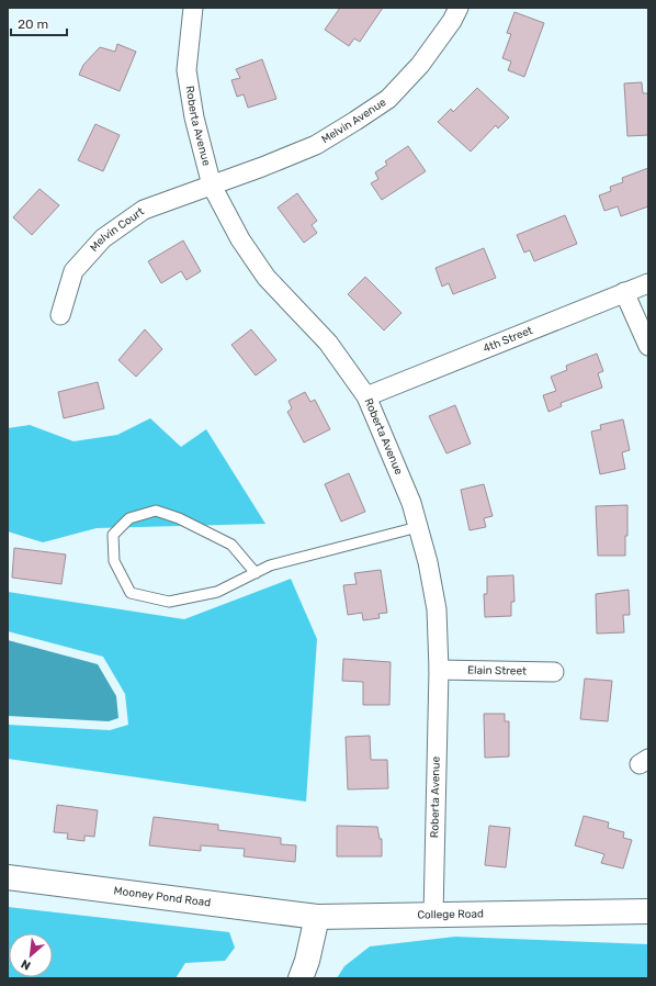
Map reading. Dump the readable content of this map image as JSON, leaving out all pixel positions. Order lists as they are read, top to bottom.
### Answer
{
  "streets": {
    "street": [
      "Melvin Avenue",
      "Roberta Avenue",
      "Melvin Court",
      "4th Street",
      "Elain Street",
      "Mooney Pond Road",
      "College Road"
    ]
  },
  "crossings": [
    ["Melvin Avenue", "Roberta Avenue"],
    ["Melvin Avenue", "Melvin Court"],
    ["Roberta Avenue", "Melvin Court"],
    ["Roberta Avenue", "4th Street"],
    ["Roberta Avenue", "Elain Street"],
    ["Roberta Avenue", "College Road"],
    ["Mooney Pond Road", "College Road"]
  ],
  "scale_bar": "20 m",
  "north": "bottom left"
}
